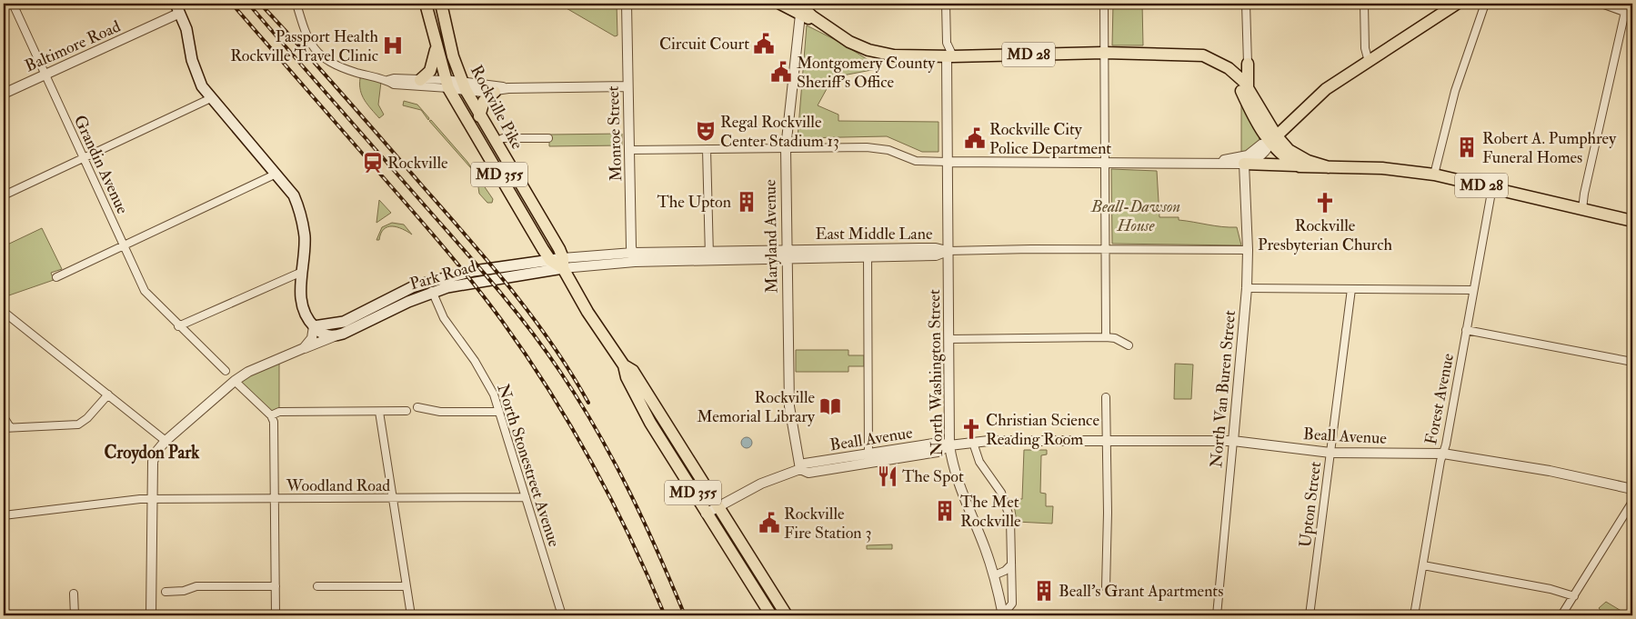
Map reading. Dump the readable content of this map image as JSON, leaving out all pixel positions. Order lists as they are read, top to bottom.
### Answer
{
  "streets": {
    "main road": [
      "MD 28",
      "Rockville Pike",
      "MD 355",
      "Park Road"
    ],
    "street": [
      "Baltimore Road",
      "Monroe Street",
      "Grandin Avenue",
      "East Middle Lane",
      "Maryland Avenue",
      "North Washington Street",
      "North Van Buren Street",
      "Forest Avenue",
      "Beall Avenue",
      "North Stonestreet Avenue",
      "Woodland Road",
      "Upton Street"
    ]
  },
  "crossings": [
    ["Baltimore Road", "Grandin Avenue"],
    ["MD 28", "Maryland Avenue"],
    ["MD 28", "North Washington Street"],
    ["MD 28", "Forest Avenue"],
    ["Rockville Pike", "MD 355"],
    ["Rockville Pike", "East Middle Lane"],
    ["Rockville Pike", "Park Road"],
    ["Monroe Street", "East Middle Lane"],
    ["MD 355", "East Middle Lane"],
    ["MD 355", "Park Road"],
    ["MD 355", "Beall Avenue"],
    ["East Middle Lane", "Maryland Avenue"],
    ["East Middle Lane", "Park Road"],
    ["East Middle Lane", "North Washington Street"],
    ["Maryland Avenue", "Beall Avenue"],
    ["Park Road", "North Stonestreet Avenue"],
    ["North Washington Street", "Beall Avenue"],
    ["North Van Buren Street", "Beall Avenue"],
    ["Forest Avenue", "Beall Avenue"],
    ["Beall Avenue", "Upton Street"],
    ["North Stonestreet Avenue", "Woodland Road"]
  ],
  "districts": ["Croydon Park"],
  "parks": ["Beall-Dawson House"],
  "places": {
    "public building": [
      "Circuit Court",
      "Montgomery County Sheriff's Office",
      "Rockville City Police Department",
      "Rockville Fire Station 3"
    ],
    "hospital": ["Passport Health Rockville Travel Clinic"],
    "theatre": ["Regal Rockville Center Stadium 13"],
    "building": [
      "Robert A. Pumphrey Funeral Homes",
      "The Upton",
      "The Met Rockville",
      "Beall's Grant Apartments"
    ],
    "station": ["Rockville"],
    "church": ["Rockville Presbyterian Church", "Christian Science Reading Room"],
    "library": ["Rockville Memorial Library"],
    "restaurant": ["The Spot"]
  }
}
